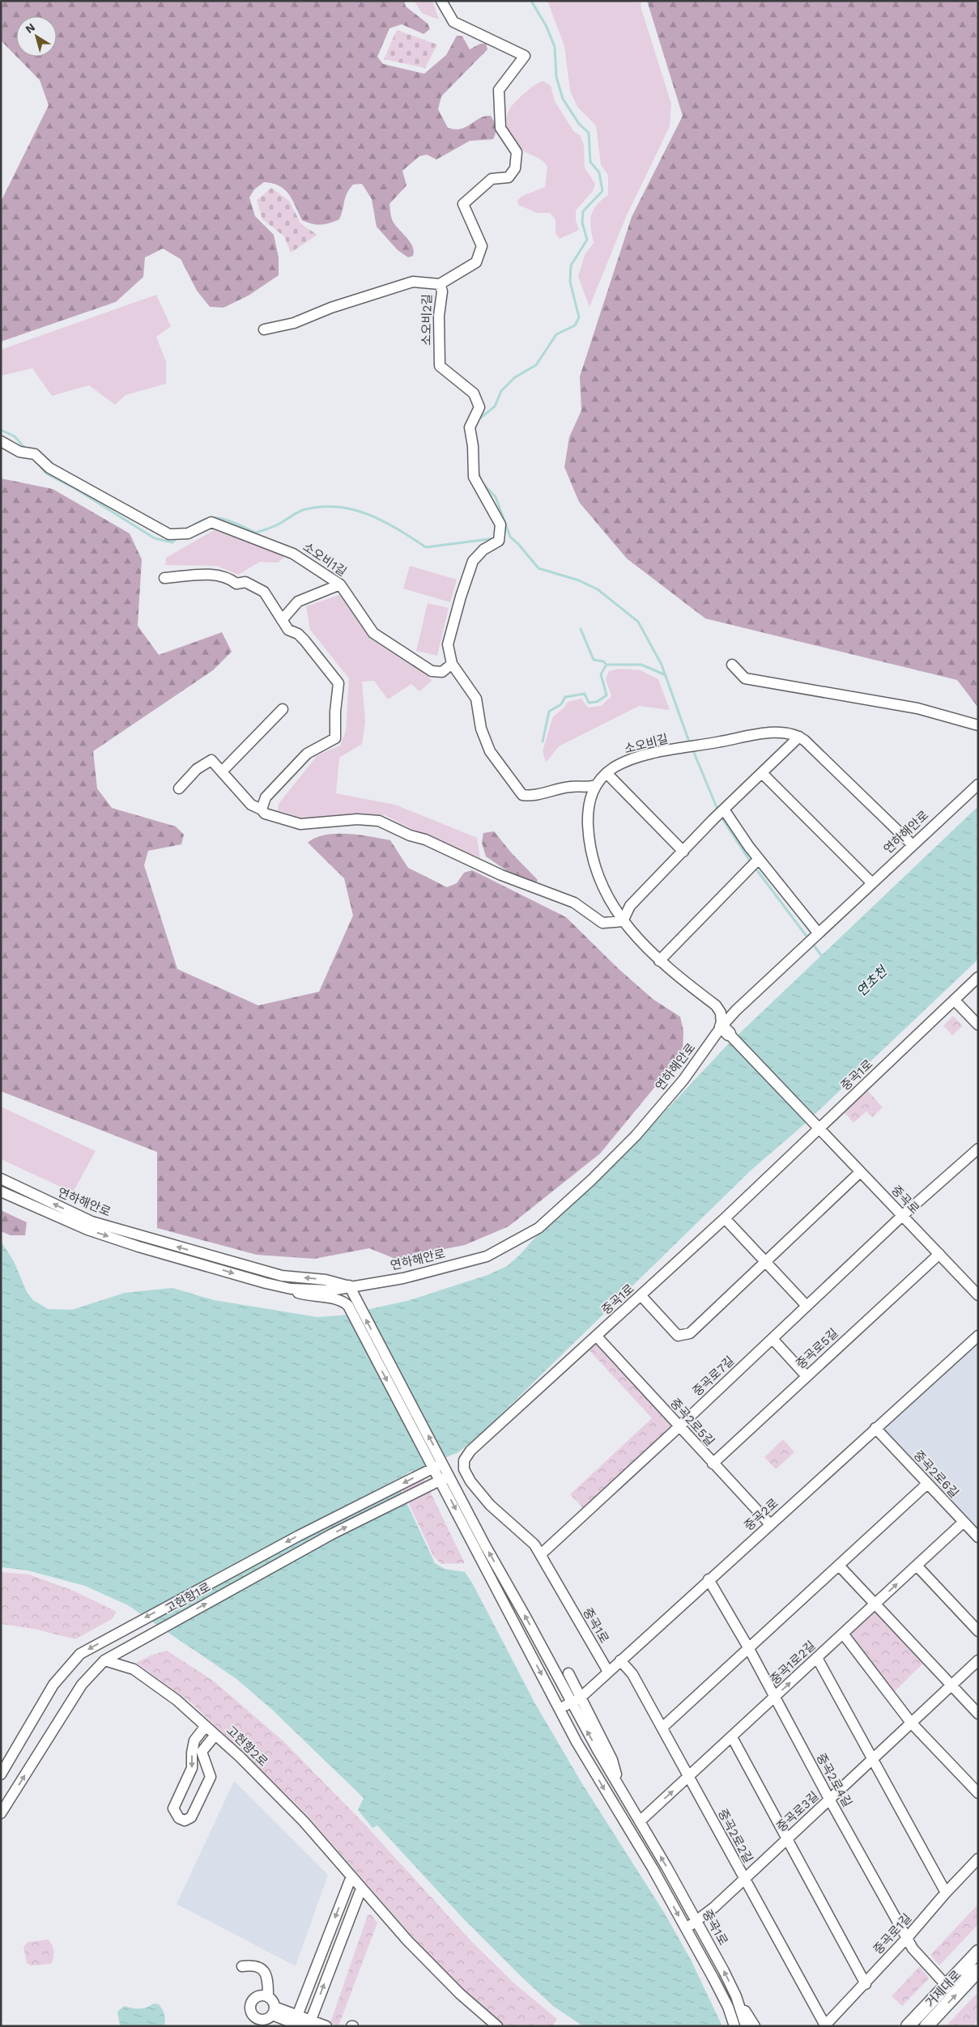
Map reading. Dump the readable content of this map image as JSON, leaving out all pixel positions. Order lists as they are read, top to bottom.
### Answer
{
  "streets": {
    "main road": ["거제대로"],
    "street": [
      "소오비2길",
      "소오비1길",
      "소오비길",
      "연하해안로",
      "중곡1로",
      "중곡로",
      "중곡로5길",
      "중곡로7길",
      "중곡2로5길",
      "중곡2로6길",
      "중곡2로",
      "고현항1로",
      "중곡1로2길",
      "고현항2로",
      "중곡2로4길",
      "중곡로3길",
      "중곡2로2길",
      "중곡로1길"
    ]
  },
  "crossings": [
    ["소오비2길", "소오비1길"],
    ["소오비길", "연하해안로"],
    ["소오비길", "중곡로"],
    ["연하해안로", "중곡로"],
    ["중곡1로", "중곡로"],
    ["중곡1로", "중곡로7길"],
    ["중곡1로", "중곡2로5길"],
    ["중곡1로", "중곡2로"],
    ["중곡1로", "고현항1로"],
    ["중곡1로", "중곡1로2길"],
    ["중곡1로", "중곡로3길"],
    ["중곡로", "중곡로5길"],
    ["중곡로", "중곡로7길"],
    ["중곡로5길", "중곡2로5길"],
    ["중곡로7길", "중곡2로5길"],
    ["중곡2로5길", "중곡2로"],
    ["중곡2로6길", "중곡2로"],
    ["중곡2로6길", "중곡1로2길"],
    ["중곡2로", "중곡2로4길"],
    ["중곡2로", "중곡2로2길"],
    ["고현항1로", "고현항2로"],
    ["중곡1로2길", "중곡2로4길"],
    ["중곡1로2길", "중곡2로2길"],
    ["중곡2로4길", "중곡로3길"],
    ["중곡2로4길", "중곡로1길"],
    ["중곡2로4길", "거제대로"],
    ["중곡로3길", "중곡2로2길"],
    ["중곡2로2길", "중곡로1길"]
  ],
  "water": ["연초천"],
  "north": "top left"
}
